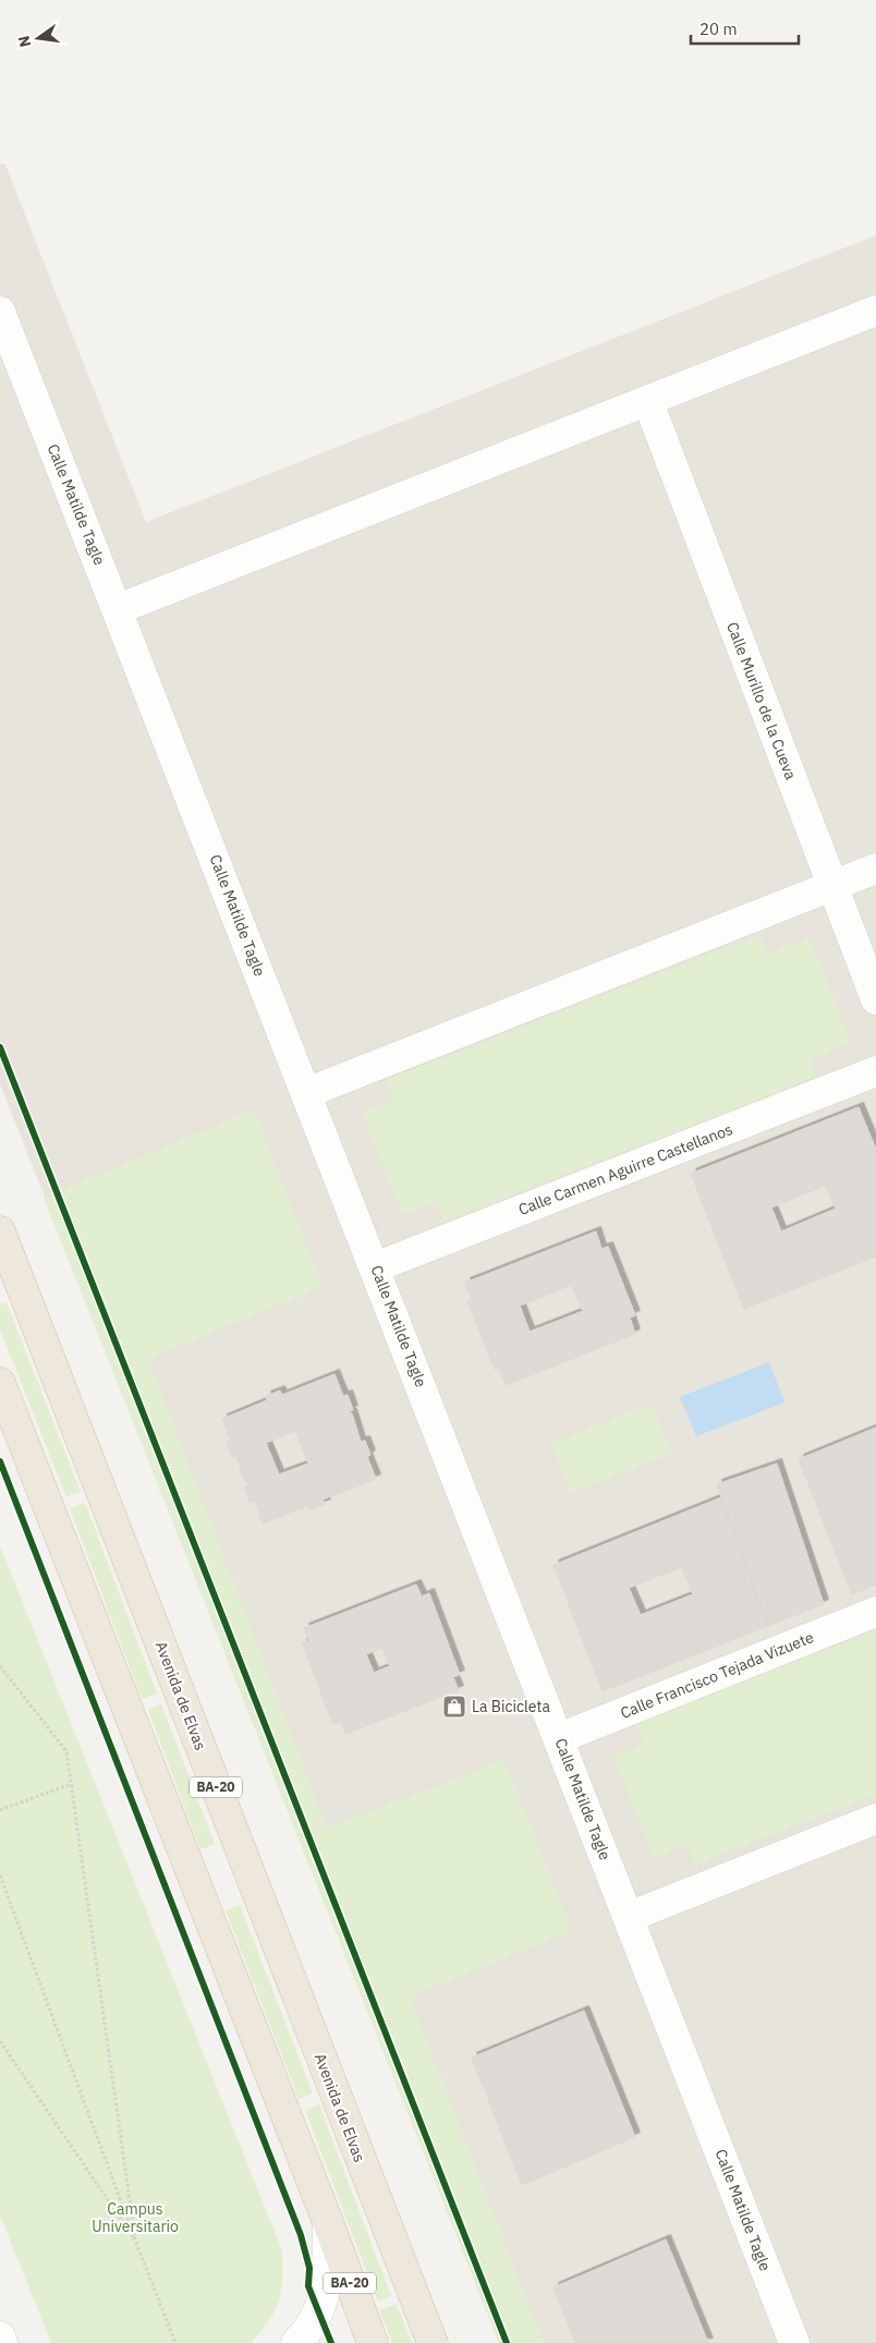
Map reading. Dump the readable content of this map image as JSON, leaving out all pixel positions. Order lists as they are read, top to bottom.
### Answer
{
  "streets": {
    "highway": ["Avenida de Elvas", "BA-20"],
    "street": [
      "Calle Matilde Tagle",
      "Calle Murillo de la Cueva",
      "Calle Carmen Aguirre Castellanos",
      "Calle Francisco Tejada Vizuete"
    ]
  },
  "crossings": [
    ["Calle Matilde Tagle", "Calle Carmen Aguirre Castellanos"],
    ["Calle Matilde Tagle", "Calle Francisco Tejada Vizuete"]
  ],
  "parks": ["Campus Universitario"],
  "places": {
    "shop": ["La Bicicleta"]
  },
  "scale_bar": "20 m",
  "north": "left"
}
